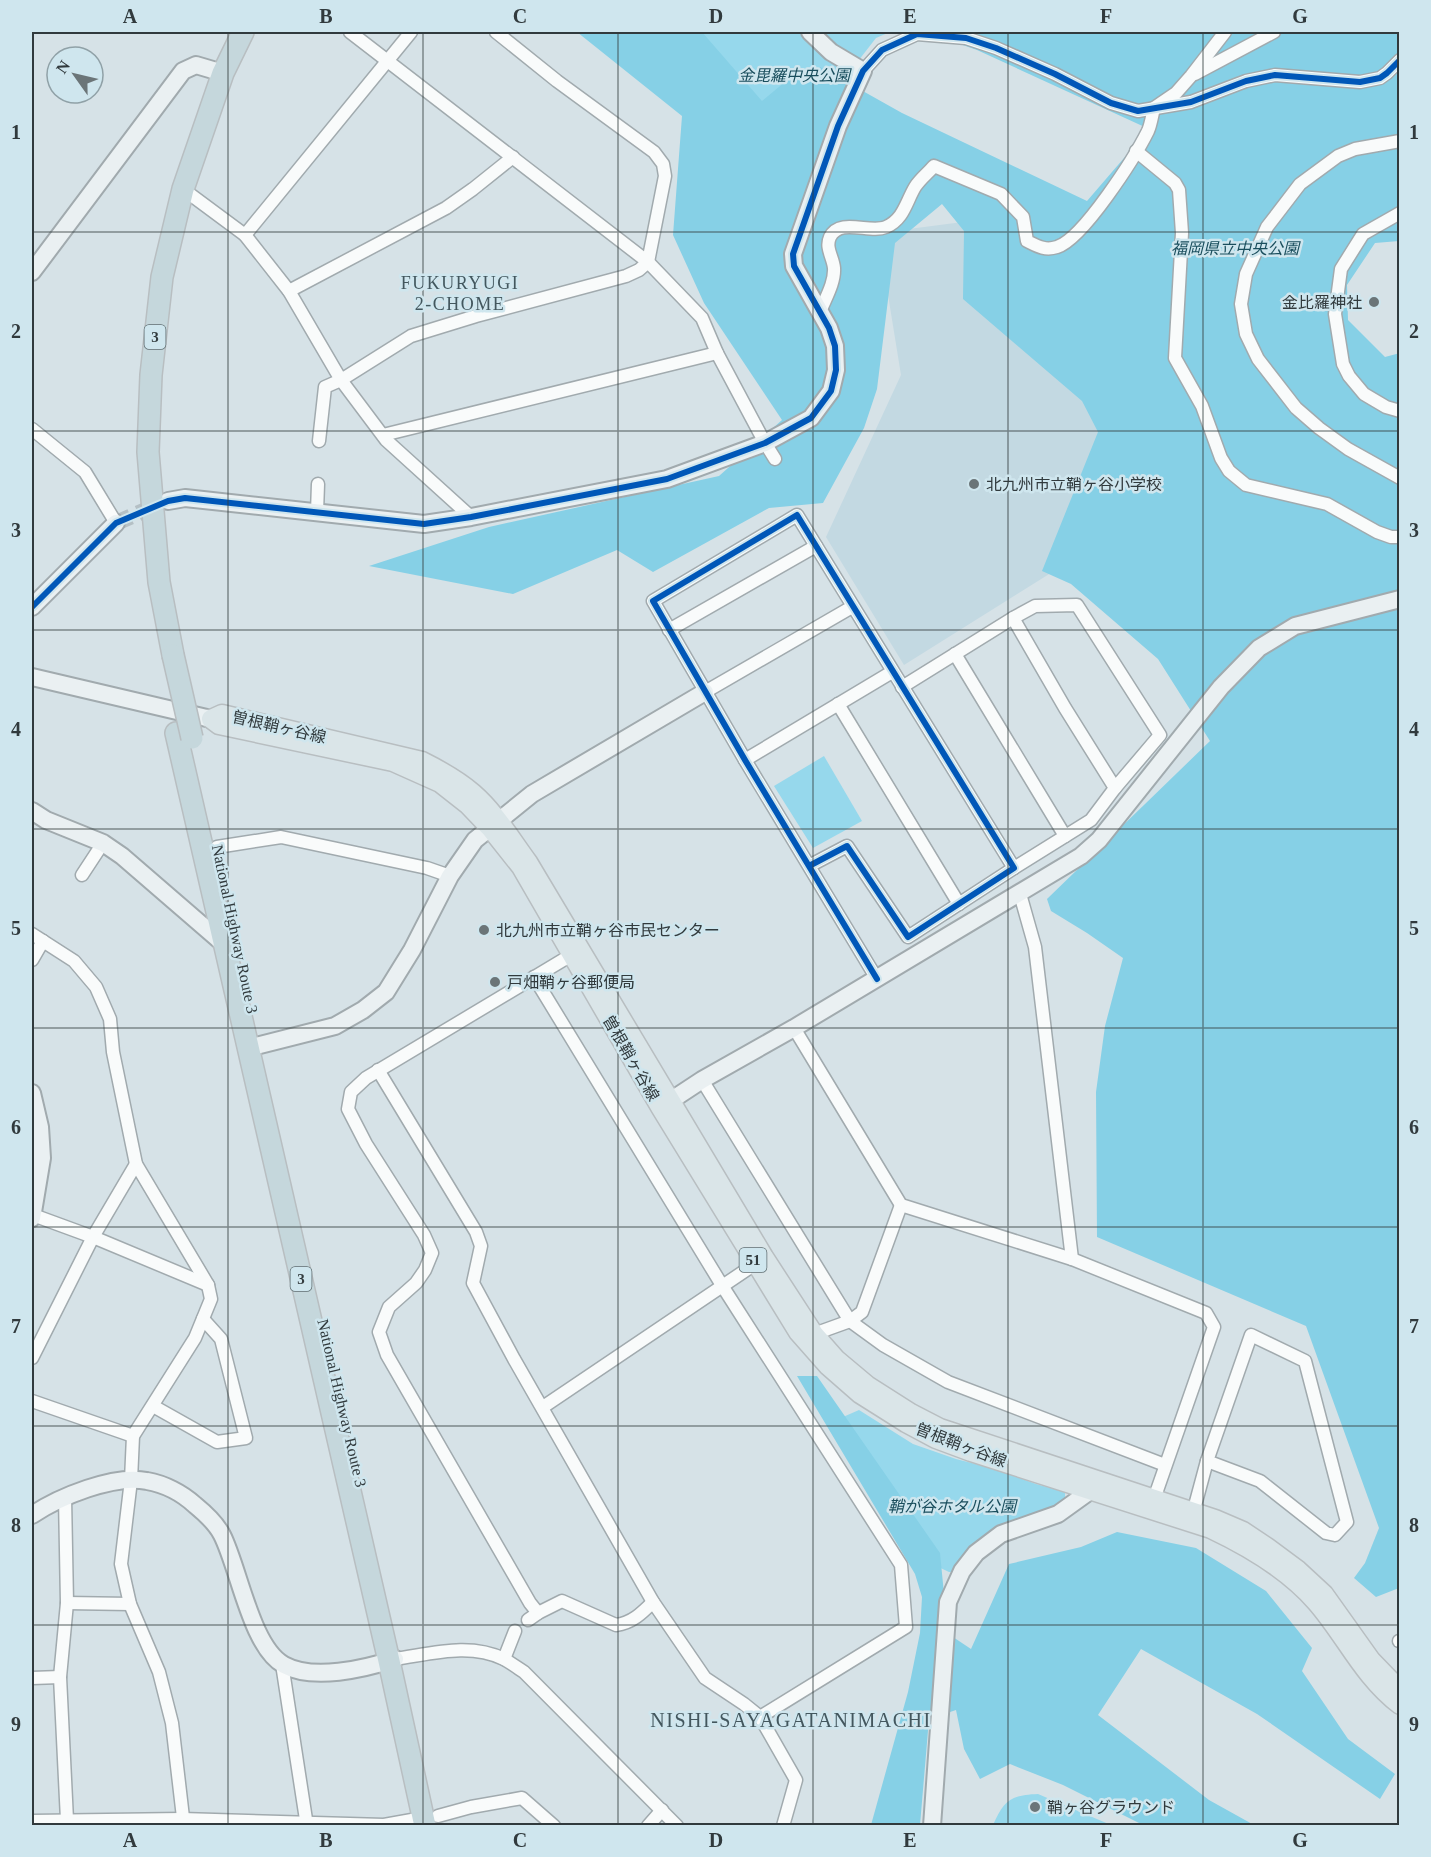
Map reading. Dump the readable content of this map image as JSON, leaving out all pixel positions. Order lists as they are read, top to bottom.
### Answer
{
  "streets": {
    "highway": ["3", "National Highway Route 3"],
    "main road": ["曽根鞘ヶ谷線", "51"]
  },
  "districts": ["FUKURYUGI 2-CHOME", "NISHI-SAYAGATANIMACHI"],
  "parks": ["金毘羅中央公園", "福岡県立中央公園", "鞘が谷ホタル公園"],
  "places": [
    "金比羅神社",
    "北九州市立鞘ヶ谷小学校",
    "北九州市立鞘ヶ谷市民センター",
    "戸畑鞘ヶ谷郵便局",
    "鞘ヶ谷グラウンド"
  ],
  "north": "top left",
  "grid": {
    "columns": [
      "A",
      "B",
      "C",
      "D",
      "E",
      "F",
      "G"
    ],
    "rows": [
      "1",
      "2",
      "3",
      "4",
      "5",
      "6",
      "7",
      "8",
      "9"
    ]
  }
}
